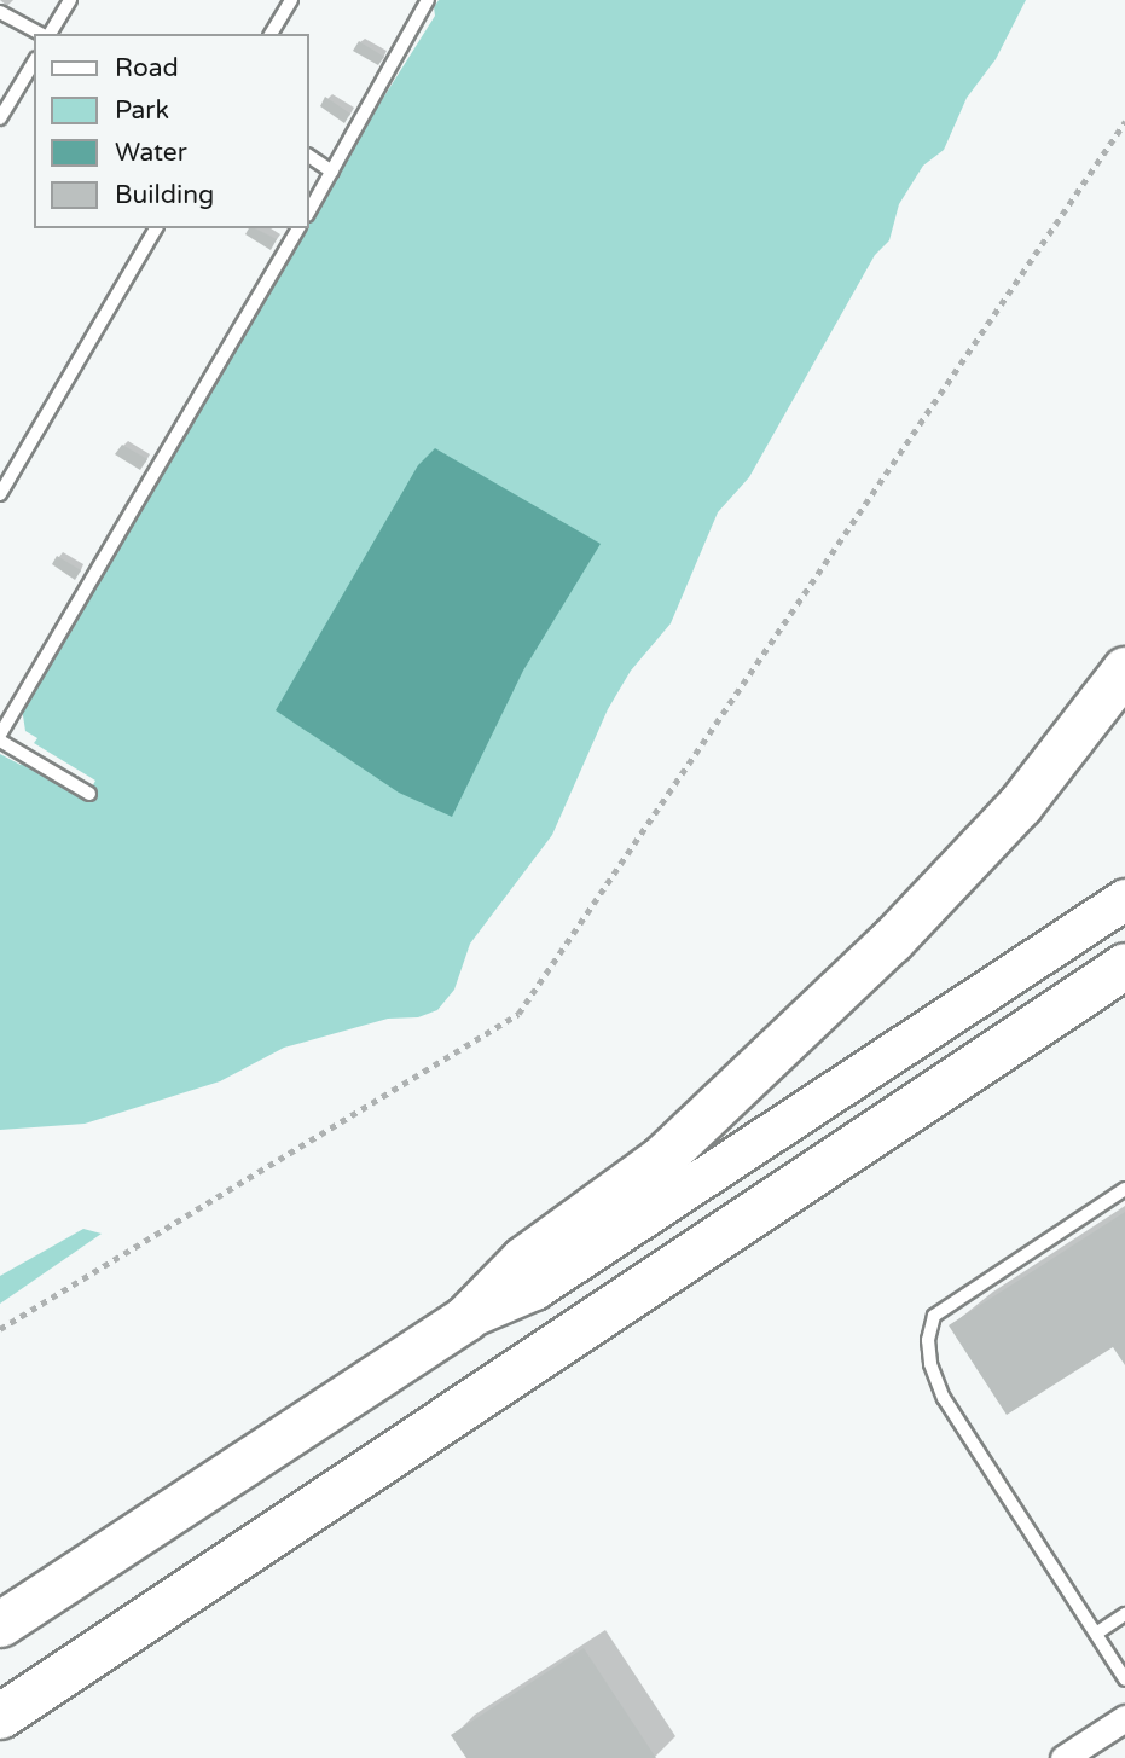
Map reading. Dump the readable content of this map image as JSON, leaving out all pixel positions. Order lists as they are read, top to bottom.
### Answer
{
  "legend": [
    "Road",
    "Park",
    "Water",
    "Building"
  ]
}
